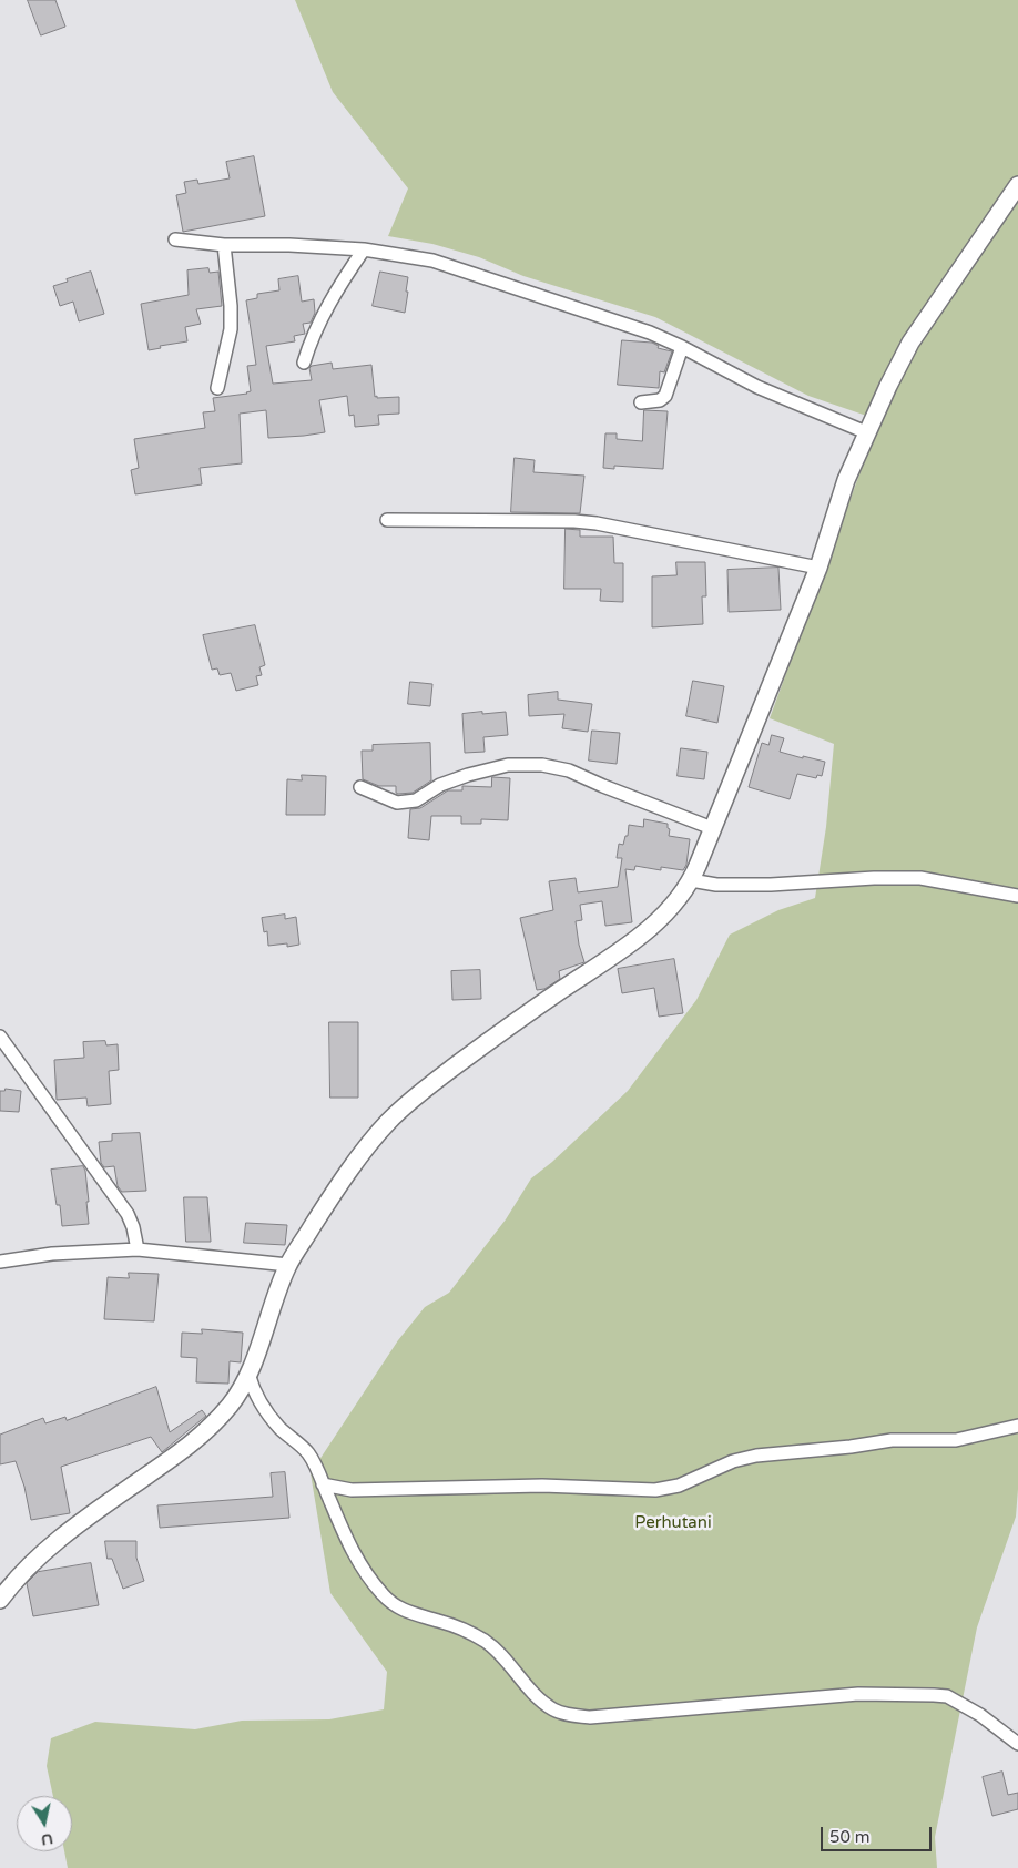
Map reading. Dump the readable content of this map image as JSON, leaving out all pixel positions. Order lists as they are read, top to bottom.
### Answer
{
  "parks": ["Perhutani"],
  "scale_bar": "50 m",
  "north": "bottom"
}
